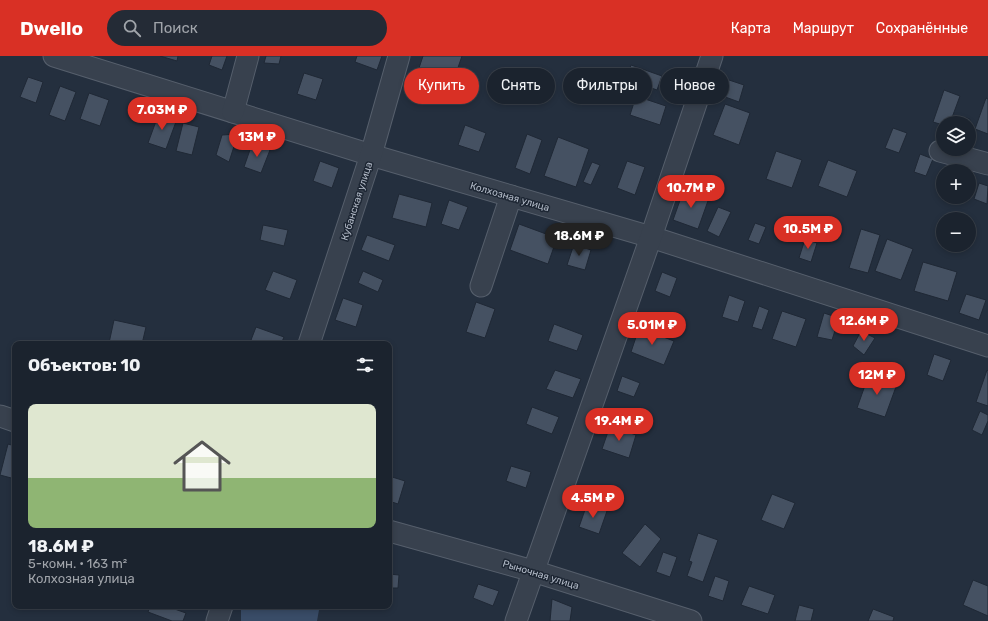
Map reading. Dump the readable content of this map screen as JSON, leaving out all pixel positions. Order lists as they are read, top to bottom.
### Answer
{
  "streets": {
    "street": ["Колхозная улица", "Кубанская улица", "Рыночная улица"]
  },
  "crossings": [
    ["Колхозная улица", "Кубанская улица"]
  ],
  "page": {
    "header": "Dwello",
    "search": "Поиск",
    "nav": ["Карта", "Маршрут", "Сохранённые"],
    "chip": [
      "Купить",
      "Снять",
      "Фильтры",
      "Новое"
    ],
    "price": [
      "7.03M ₽",
      "13M ₽",
      "10.7M ₽",
      "10.5M ₽",
      "18.6M ₽",
      "12.6M ₽",
      "5.01M ₽",
      "12M ₽",
      "19.4M ₽",
      "4.5M ₽"
    ],
    "map_buttons": ["+", "−"],
    "heading": "Объектов: 10",
    "list": [
      {
        "name": "18.6M ₽",
        "note": "5-комн. · 163 m² · Колхозная улица"
      }
    ]
  }
}
